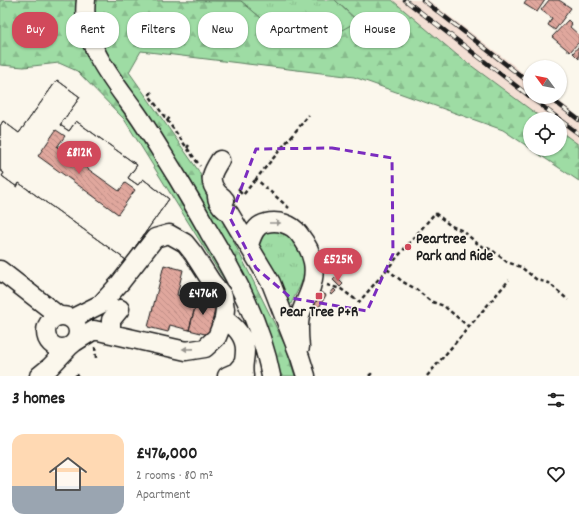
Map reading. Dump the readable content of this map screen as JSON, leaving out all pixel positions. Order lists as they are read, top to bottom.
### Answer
{
  "places": {
    "other": ["Peartree Park and Ride"],
    "transit": ["Pear Tree P+R"]
  },
  "north": "top left",
  "page": {
    "chip": [
      "Buy",
      "Rent",
      "Filters",
      "New",
      "Apartment",
      "House"
    ],
    "price": ["£812K", "£525K", "£476K"],
    "heading": "3 homes",
    "list": [
      {
        "name": "£476,000",
        "note": "2 rooms · 80 m² · Apartment"
      }
    ]
  }
}
